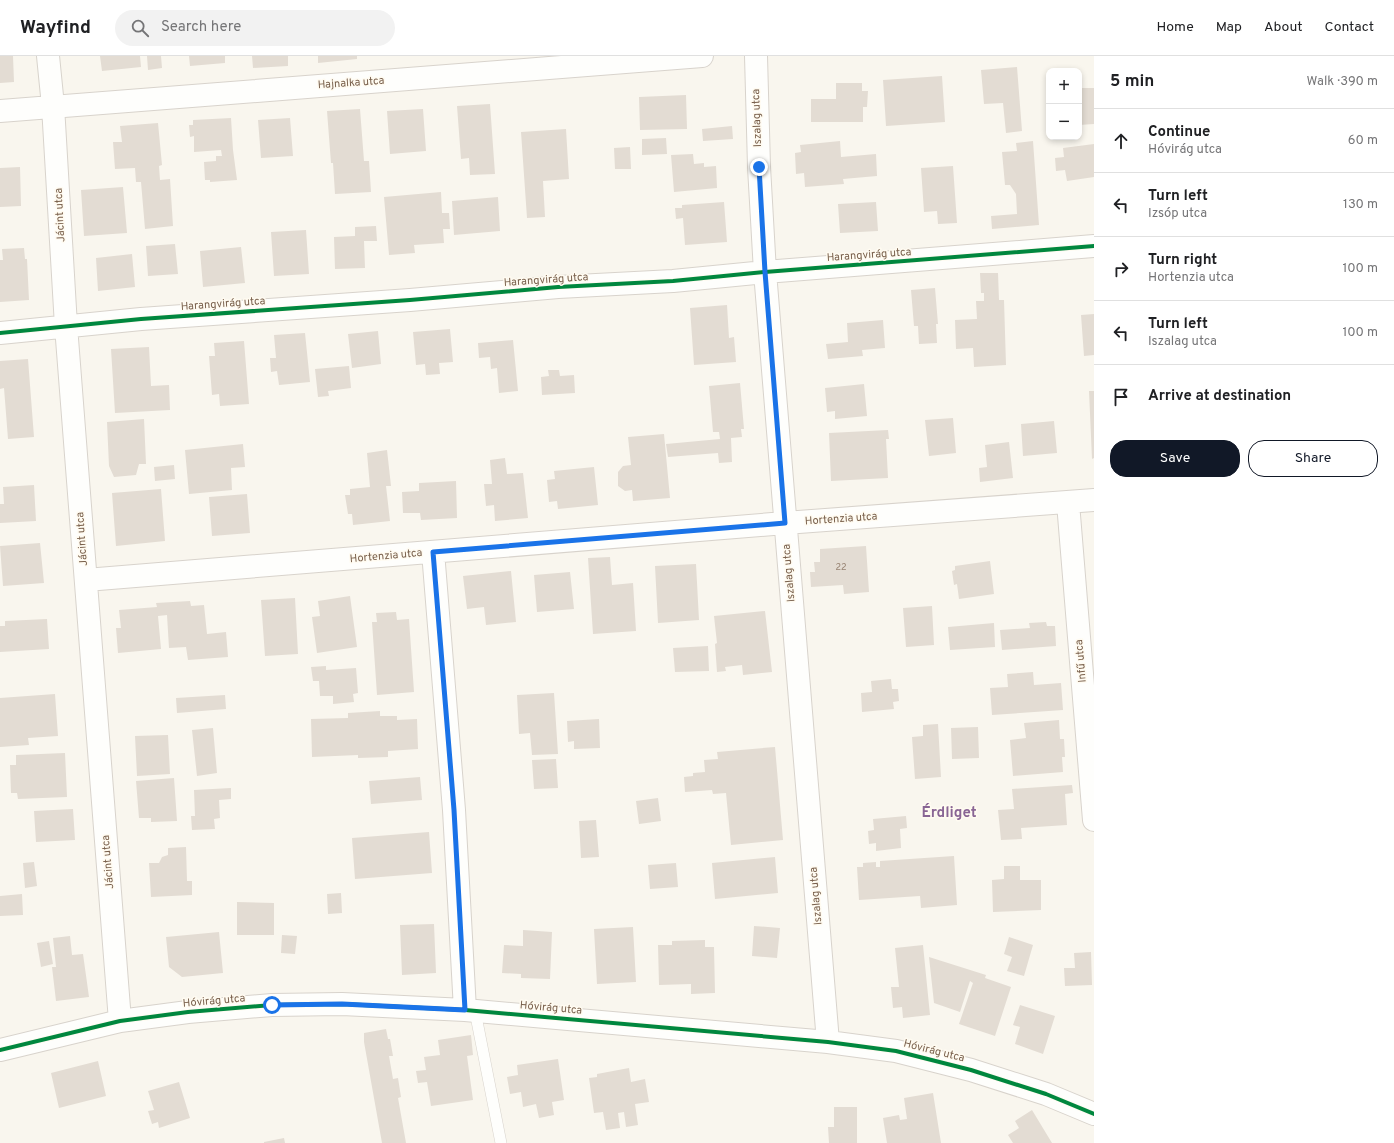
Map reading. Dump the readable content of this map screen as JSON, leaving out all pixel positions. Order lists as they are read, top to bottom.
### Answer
{
  "streets": {
    "street": [
      "Hajnalka utca",
      "Iszalag utca",
      "Jácint utca",
      "Harangvirág utca",
      "Hortenzia utca",
      "Infű utca",
      "Hóvirág utca"
    ]
  },
  "crossings": [
    ["Hajnalka utca", "Jácint utca"],
    ["Iszalag utca", "Harangvirág utca"],
    ["Iszalag utca", "Hortenzia utca"],
    ["Iszalag utca", "Hóvirág utca"],
    ["Jácint utca", "Harangvirág utca"],
    ["Jácint utca", "Hortenzia utca"],
    ["Jácint utca", "Hóvirág utca"],
    ["Hortenzia utca", "Infű utca"]
  ],
  "districts": ["Érdliget"],
  "house_numbers": ["22"],
  "page": {
    "header": "Wayfind",
    "search": "Search here",
    "nav": [
      "Home",
      "Map",
      "About",
      "Contact"
    ],
    "heading": ["5 min", "Walk · 390 m"],
    "map_buttons": ["+", "−"],
    "list": [
      ["Continue", "Hóvirág utca", "60 m"],
      ["Turn left", "Izsóp utca", "130 m"],
      ["Turn right", "Hortenzia utca", "100 m"],
      ["Turn left", "Iszalag utca", "100 m"],
      "Arrive at destination"
    ],
    "buttons": ["Save", "Share"]
  }
}
